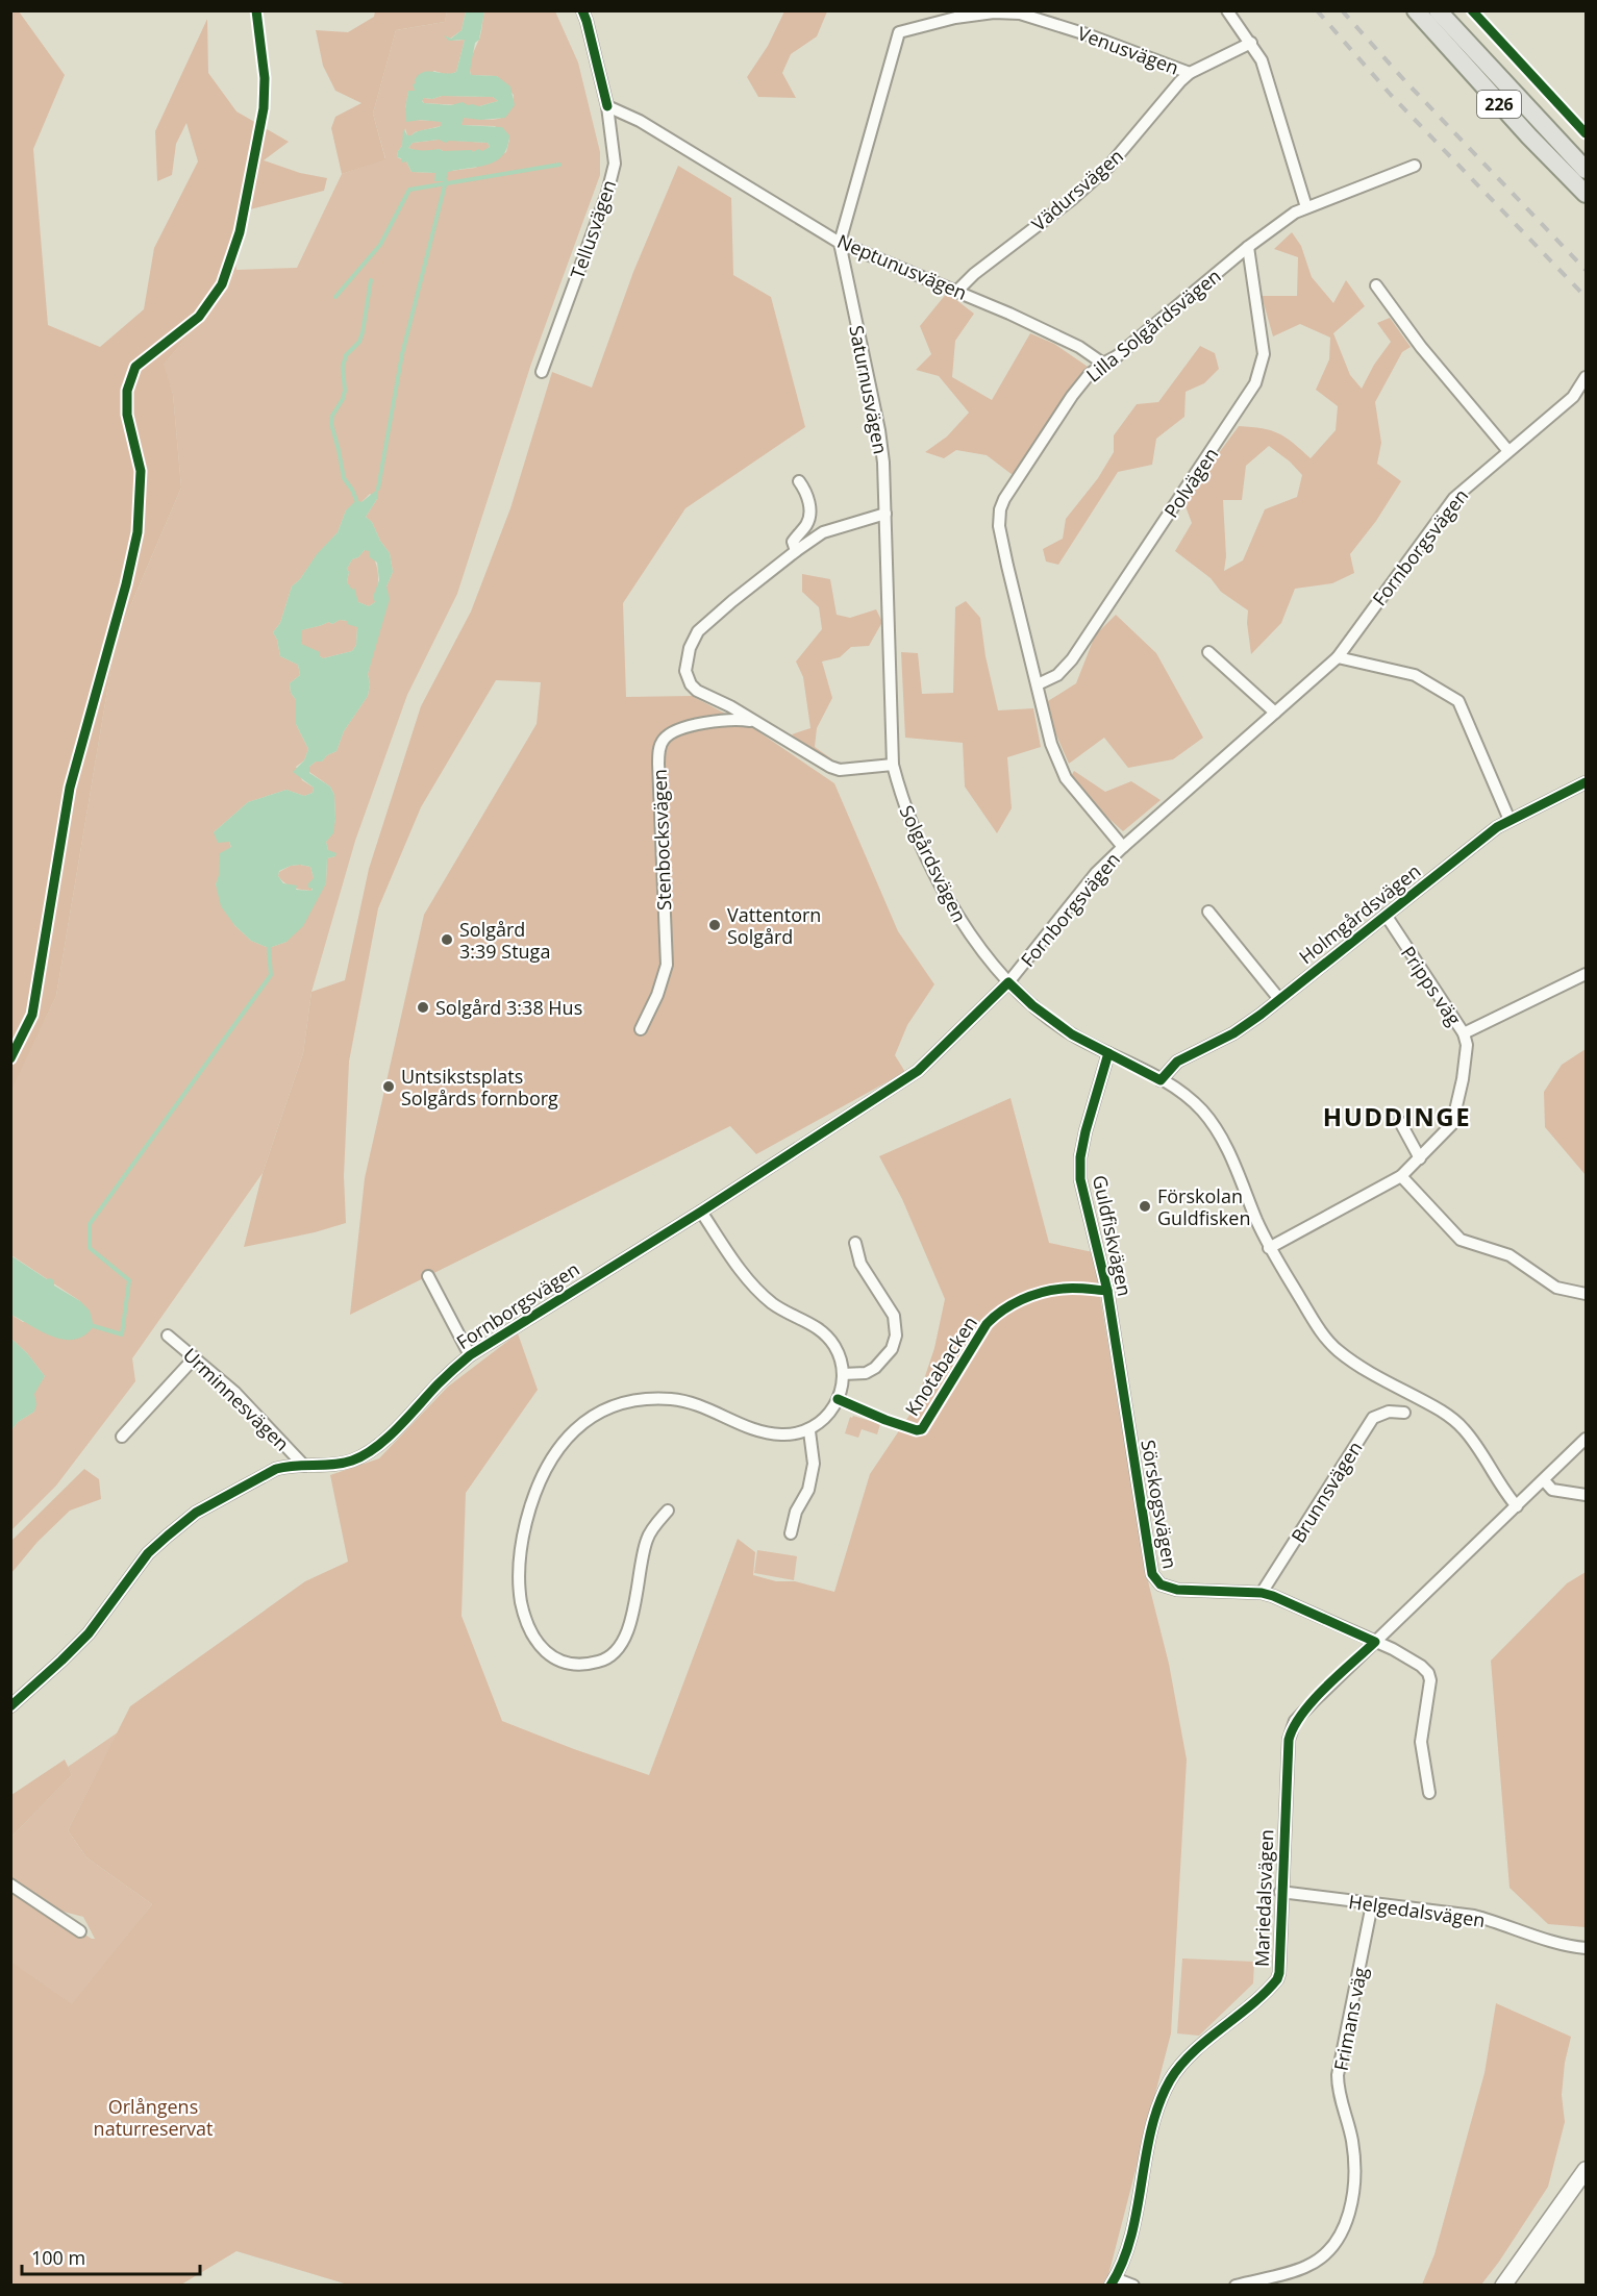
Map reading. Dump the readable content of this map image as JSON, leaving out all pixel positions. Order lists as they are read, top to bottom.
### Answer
{
  "streets": {
    "main road": ["226"],
    "street": [
      "Venusvägen",
      "Vädursvägen",
      "Tellusvägen",
      "Neptunusvägen",
      "Lilla Solgårdsvägen",
      "Saturnusvägen",
      "Polvägen",
      "Fornborgsvägen",
      "Stenbocksvägen",
      "Solgårdsvägen",
      "Holmgårdsvägen",
      "Pripps väg",
      "Guldfiskvägen",
      "Urminnesvägen",
      "Brunnsvägen",
      "Sörskogsvägen",
      "Mariedalsvägen",
      "Helgedalsvägen",
      "Frimans väg"
    ],
    "cycle path": ["Knotabacken"]
  },
  "crossings": [
    ["Venusvägen", "Vädursvägen"],
    ["Venusvägen", "Saturnusvägen"],
    ["Vädursvägen", "Neptunusvägen"],
    ["Tellusvägen", "Neptunusvägen"],
    ["Neptunusvägen", "Lilla Solgårdsvägen"],
    ["Neptunusvägen", "Saturnusvägen"],
    ["Lilla Solgårdsvägen", "Polvägen"],
    ["Lilla Solgårdsvägen", "Fornborgsvägen"],
    ["Saturnusvägen", "Stenbocksvägen"],
    ["Saturnusvägen", "Solgårdsvägen"],
    ["Fornborgsvägen", "Solgårdsvägen"],
    ["Fornborgsvägen", "Urminnesvägen"],
    ["Stenbocksvägen", "Solgårdsvägen"],
    ["Solgårdsvägen", "Holmgårdsvägen"],
    ["Solgårdsvägen", "Pripps väg"],
    ["Solgårdsvägen", "Guldfiskvägen"],
    ["Solgårdsvägen", "Mariedalsvägen"],
    ["Holmgårdsvägen", "Pripps väg"],
    ["Guldfiskvägen", "Sörskogsvägen"],
    ["Brunnsvägen", "Sörskogsvägen"],
    ["Sörskogsvägen", "Mariedalsvägen"],
    ["Mariedalsvägen", "Helgedalsvägen"],
    ["Helgedalsvägen", "Frimans väg"]
  ],
  "districts": ["HUDDINGE"],
  "parks": ["Orlångens naturreservat"],
  "places": [
    "Vattentorn Solgård",
    "Solgård 3:39 Stuga",
    "Solgård 3:38 Hus",
    "Untsikstsplats Solgårds fornborg",
    "Förskolan Guldfisken"
  ],
  "scale_bar": "100 m"
}
